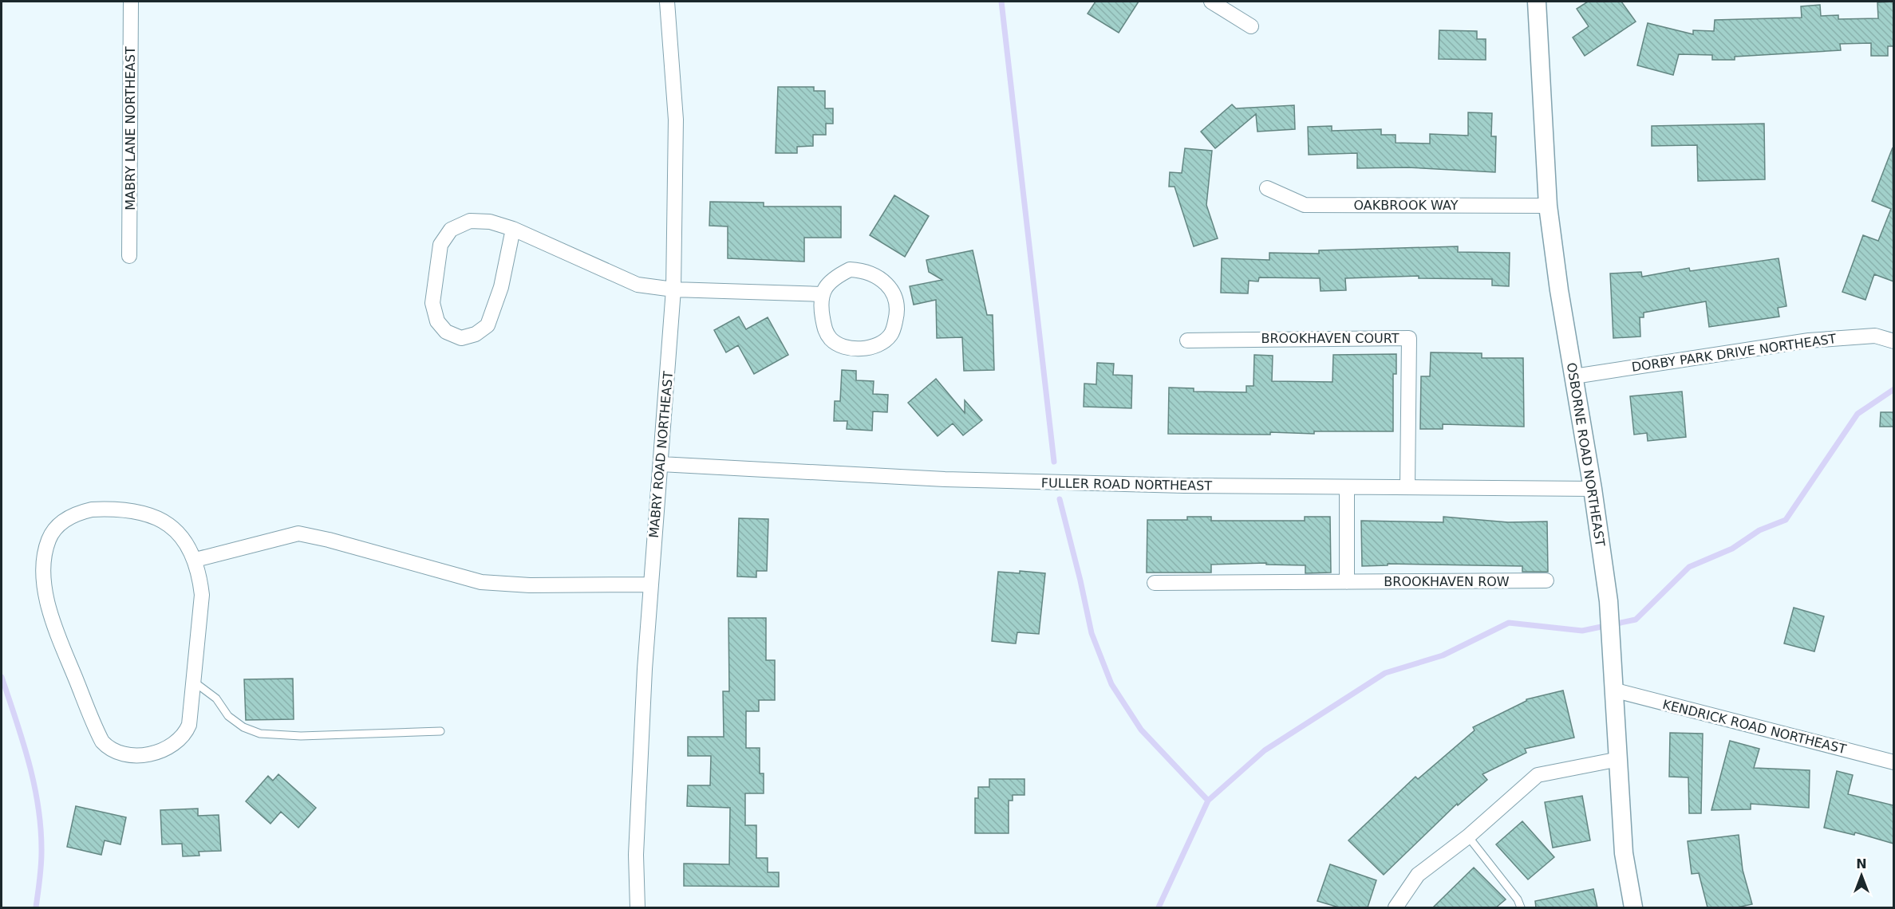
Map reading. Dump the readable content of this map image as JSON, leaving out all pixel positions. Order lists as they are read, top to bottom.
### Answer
{
  "streets": {
    "street": [
      "MABRY LANE NORTHEAST",
      "OAKBROOK WAY",
      "BROOKHAVEN COURT",
      "DORBY PARK DRIVE NORTHEAST",
      "MABRY ROAD NORTHEAST",
      "OSBORNE ROAD NORTHEAST",
      "FULLER ROAD NORTHEAST",
      "BROOKHAVEN ROW",
      "KENDRICK ROAD NORTHEAST"
    ]
  },
  "crossings": [
    ["OAKBROOK WAY", "OSBORNE ROAD NORTHEAST"],
    ["BROOKHAVEN COURT", "FULLER ROAD NORTHEAST"],
    ["DORBY PARK DRIVE NORTHEAST", "OSBORNE ROAD NORTHEAST"],
    ["MABRY ROAD NORTHEAST", "FULLER ROAD NORTHEAST"],
    ["OSBORNE ROAD NORTHEAST", "FULLER ROAD NORTHEAST"],
    ["OSBORNE ROAD NORTHEAST", "KENDRICK ROAD NORTHEAST"]
  ],
  "north": "top"
}
